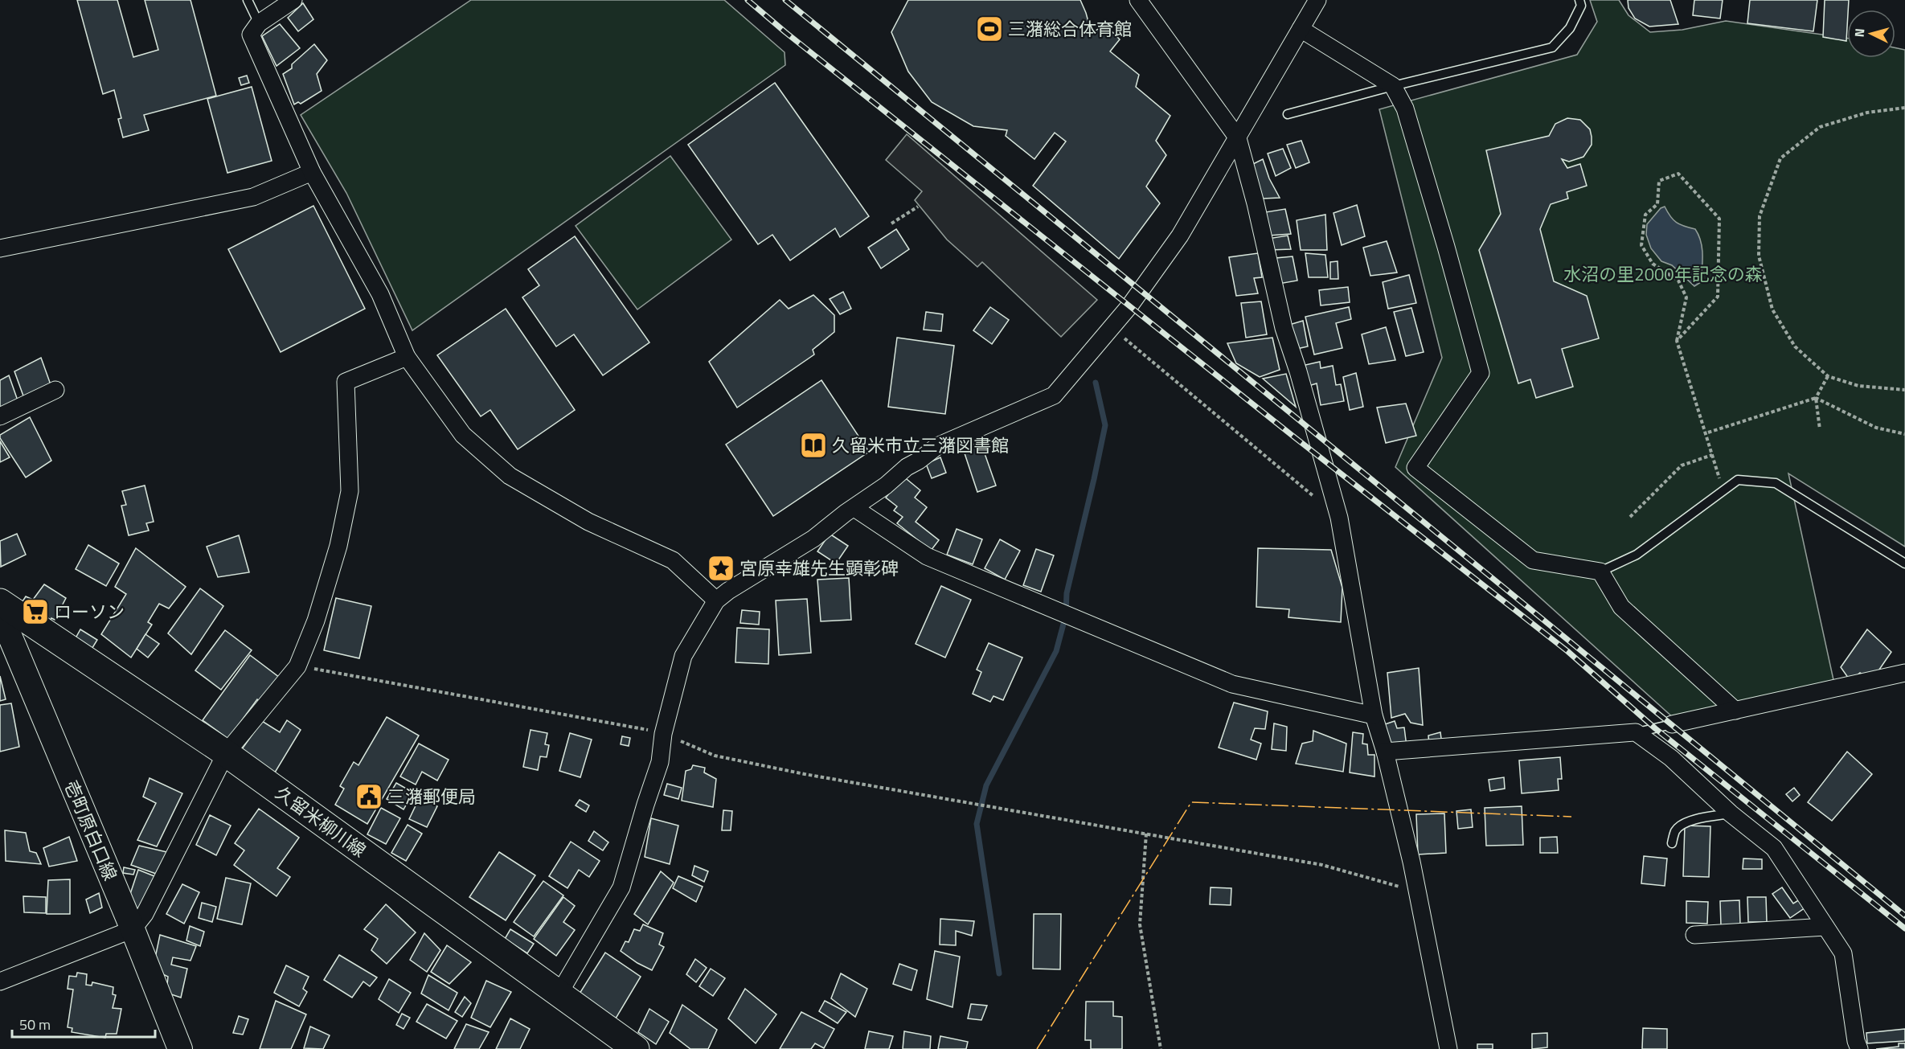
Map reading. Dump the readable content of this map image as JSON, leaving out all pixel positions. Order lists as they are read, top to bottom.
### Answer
{
  "streets": {
    "main road": ["久留米柳川線", "壱町原白口線"]
  },
  "parks": ["水沼の里2000年記念の森"],
  "places": {
    "sports": ["三潴総合体育館"],
    "library": ["久留米市立三潴図書館"],
    "place": ["宮原幸雄先生顕彰碑"],
    "supermarket": ["ローソン"],
    "public building": ["三潴郵便局"]
  },
  "scale_bar": "50 m",
  "north": "left"
}
